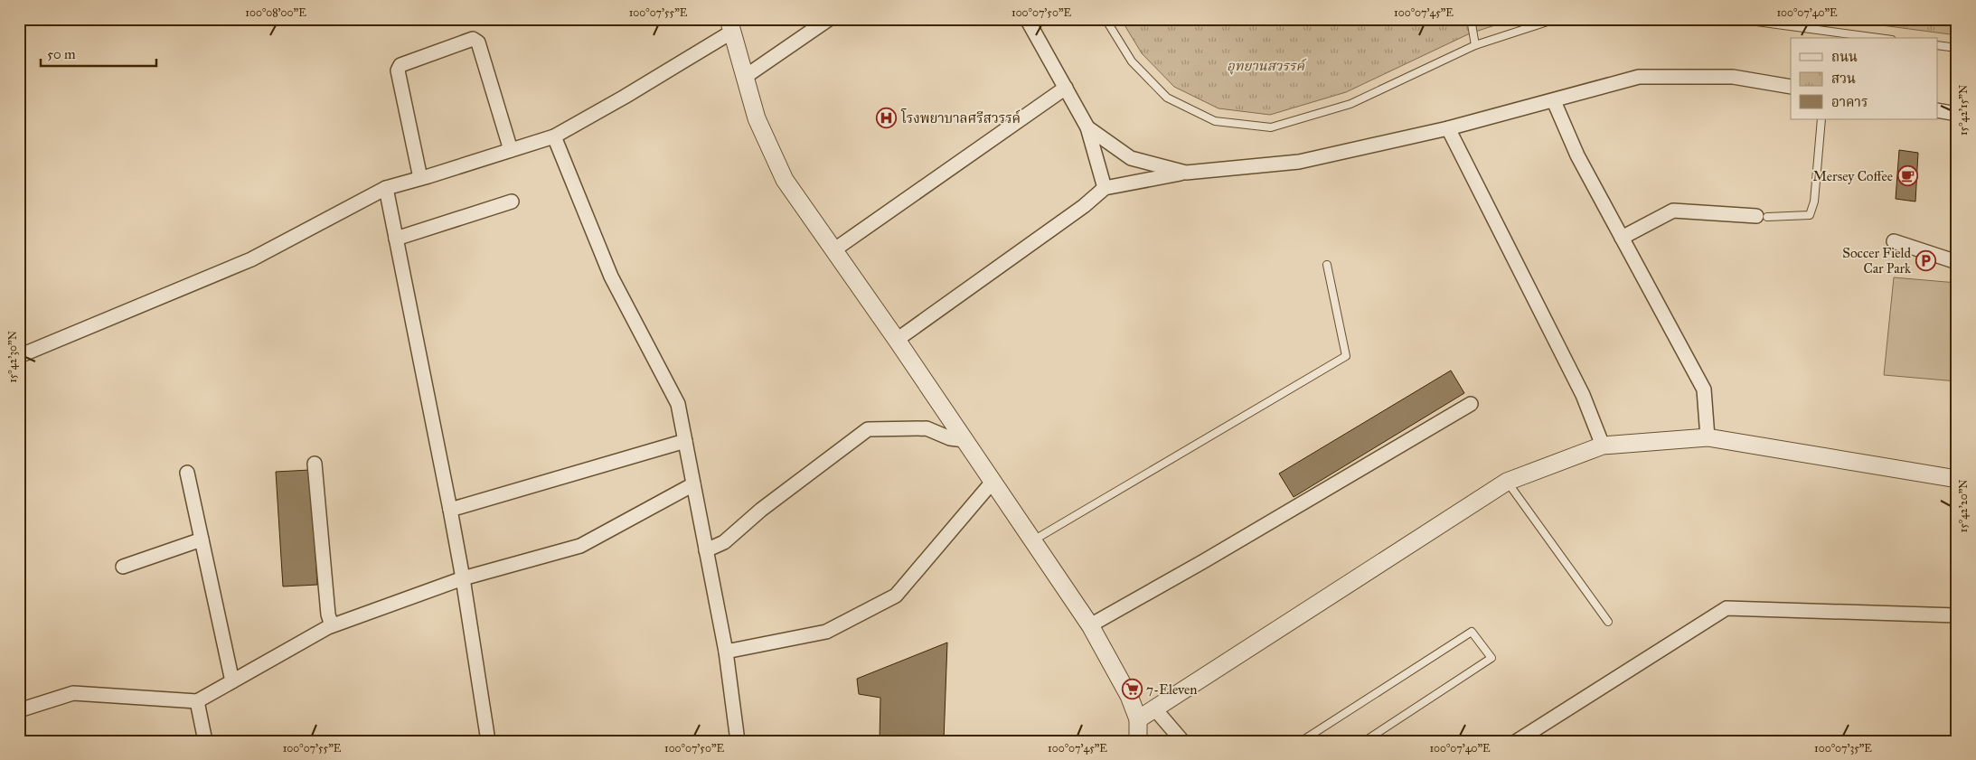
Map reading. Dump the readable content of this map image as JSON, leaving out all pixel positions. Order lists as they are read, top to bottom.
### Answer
{
  "parks": ["อุทยานสวรรค์"],
  "places": {
    "hospital": ["โรงพยาบาลศรีสวรรค์"],
    "cafe": ["Mersey Coffee"],
    "parking": ["Soccer Field Car Park"],
    "supermarket": ["7-Eleven"]
  },
  "legend": ["ถนน", "สวน", "อาคาร"],
  "scale_bar": "50 m",
  "coordinates": [
    "100°08'00\"E",
    "100°07'55\"E",
    "100°07'50\"E",
    "100°07'45\"E",
    "100°07'40\"E",
    "15°42'15\"N",
    "15°42'30\"N",
    "15°42'20\"N",
    "100°07'35\"E"
  ]
}
